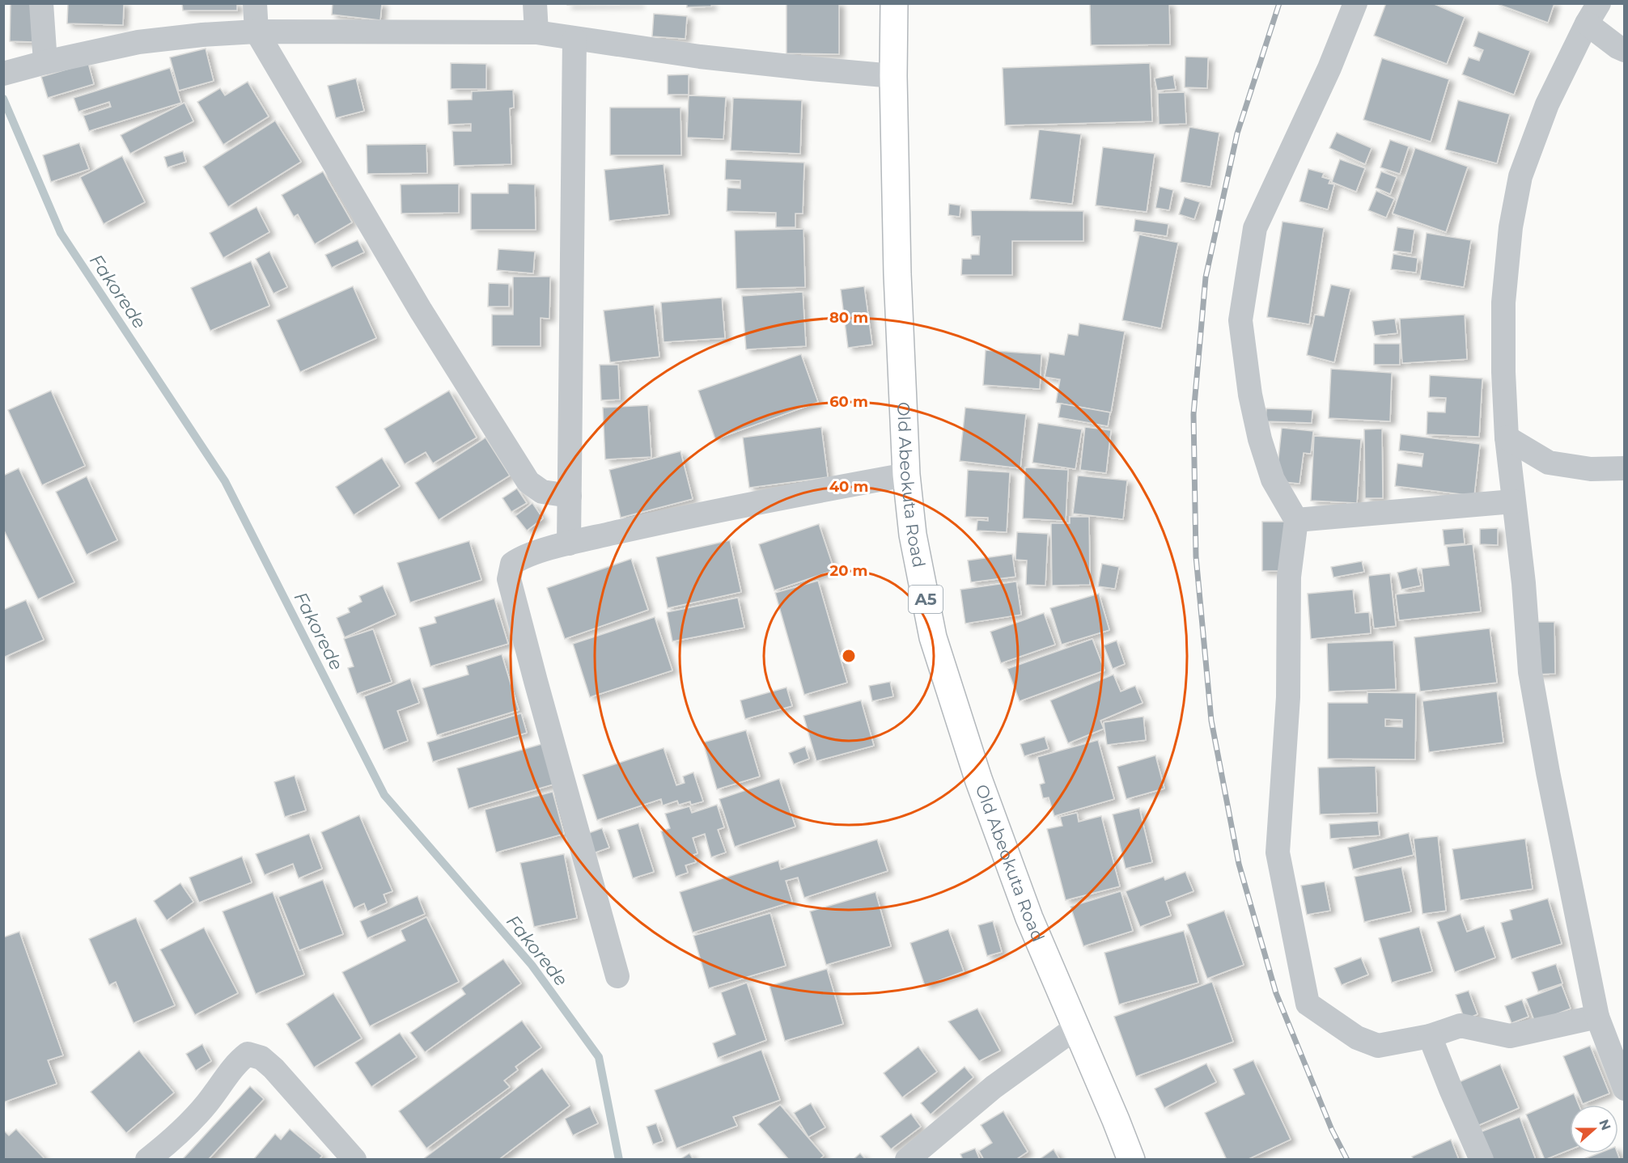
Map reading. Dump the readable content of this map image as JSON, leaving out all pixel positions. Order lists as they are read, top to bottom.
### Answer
{
  "streets": {
    "highway": ["Old Abeokuta Road", "A5"]
  },
  "water": ["Fakorede"],
  "north": "right",
  "rings": [
    "80 m",
    "60 m",
    "40 m",
    "20 m"
  ]
}
